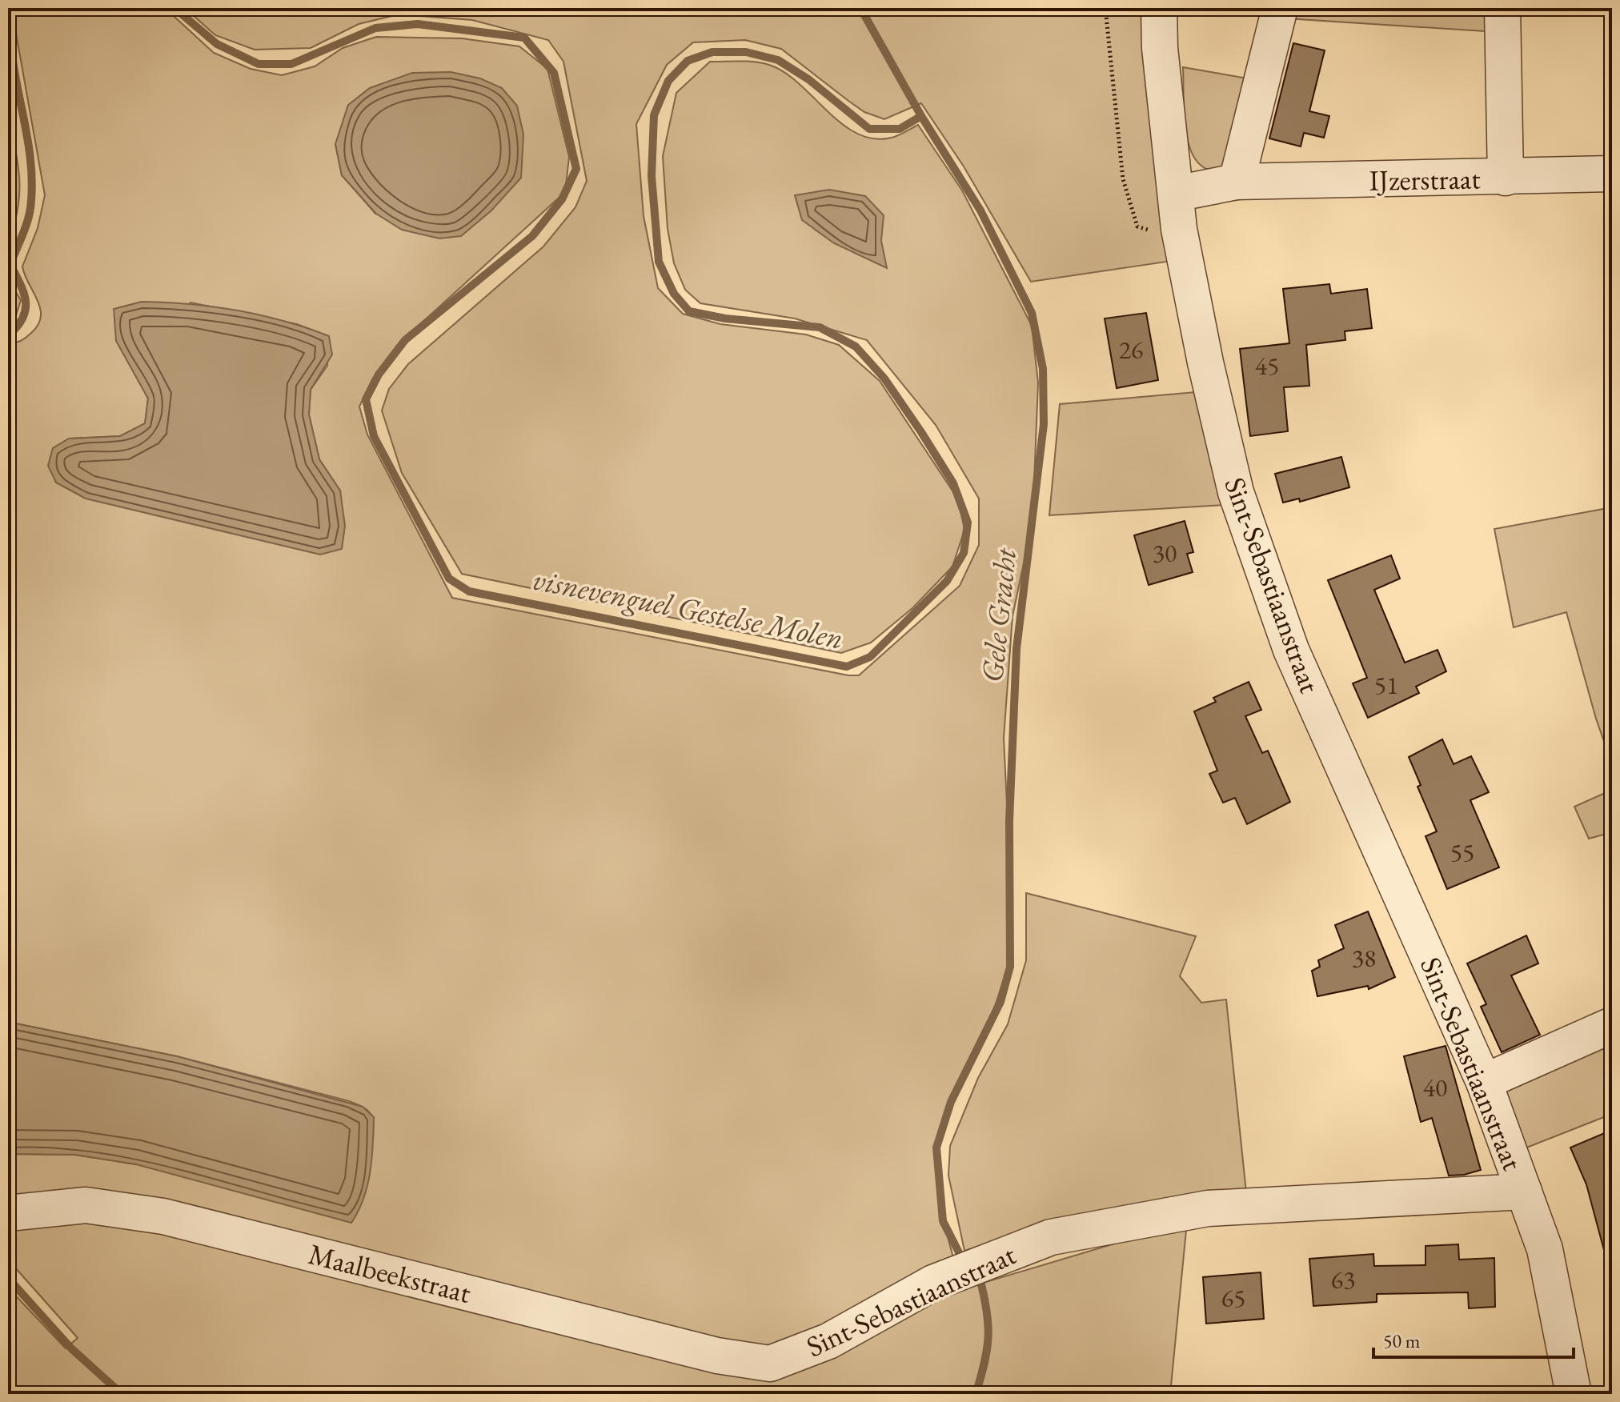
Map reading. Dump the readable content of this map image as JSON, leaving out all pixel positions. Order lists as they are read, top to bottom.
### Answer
{
  "streets": {
    "street": ["IJzerstraat", "Sint-Sebastiaanstraat", "Maalbeekstraat"]
  },
  "crossings": [
    ["Sint-Sebastiaanstraat", "Maalbeekstraat"]
  ],
  "water": ["visnevenguel Gestelse Molen", "Gele Gracht"],
  "house_numbers": [
    "26",
    "45",
    "30",
    "51",
    "55",
    "38",
    "40",
    "63",
    "65"
  ],
  "scale_bar": "50 m"
}
